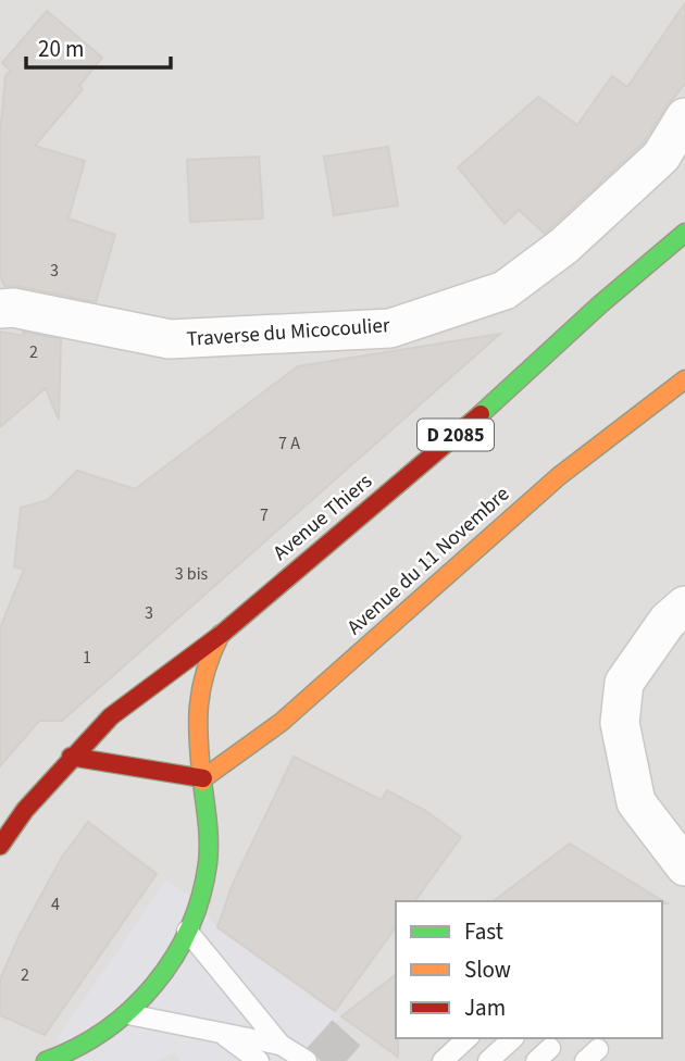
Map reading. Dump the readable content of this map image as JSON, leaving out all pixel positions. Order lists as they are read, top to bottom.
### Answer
{
  "streets": {
    "main road": ["D 2085", "Avenue Thiers", "Avenue du 11 Novembre"],
    "street": ["Traverse du Micocoulier"]
  },
  "crossings": [
    ["D 2085", "Avenue Thiers"],
    ["D 2085", "Avenue du 11 Novembre"]
  ],
  "house_numbers": [
    "3",
    "2",
    "7 A",
    "7",
    "3 bis",
    "3",
    "1",
    "4",
    "2"
  ],
  "legend": ["Fast", "Slow", "Jam"],
  "scale_bar": "20 m"
}
